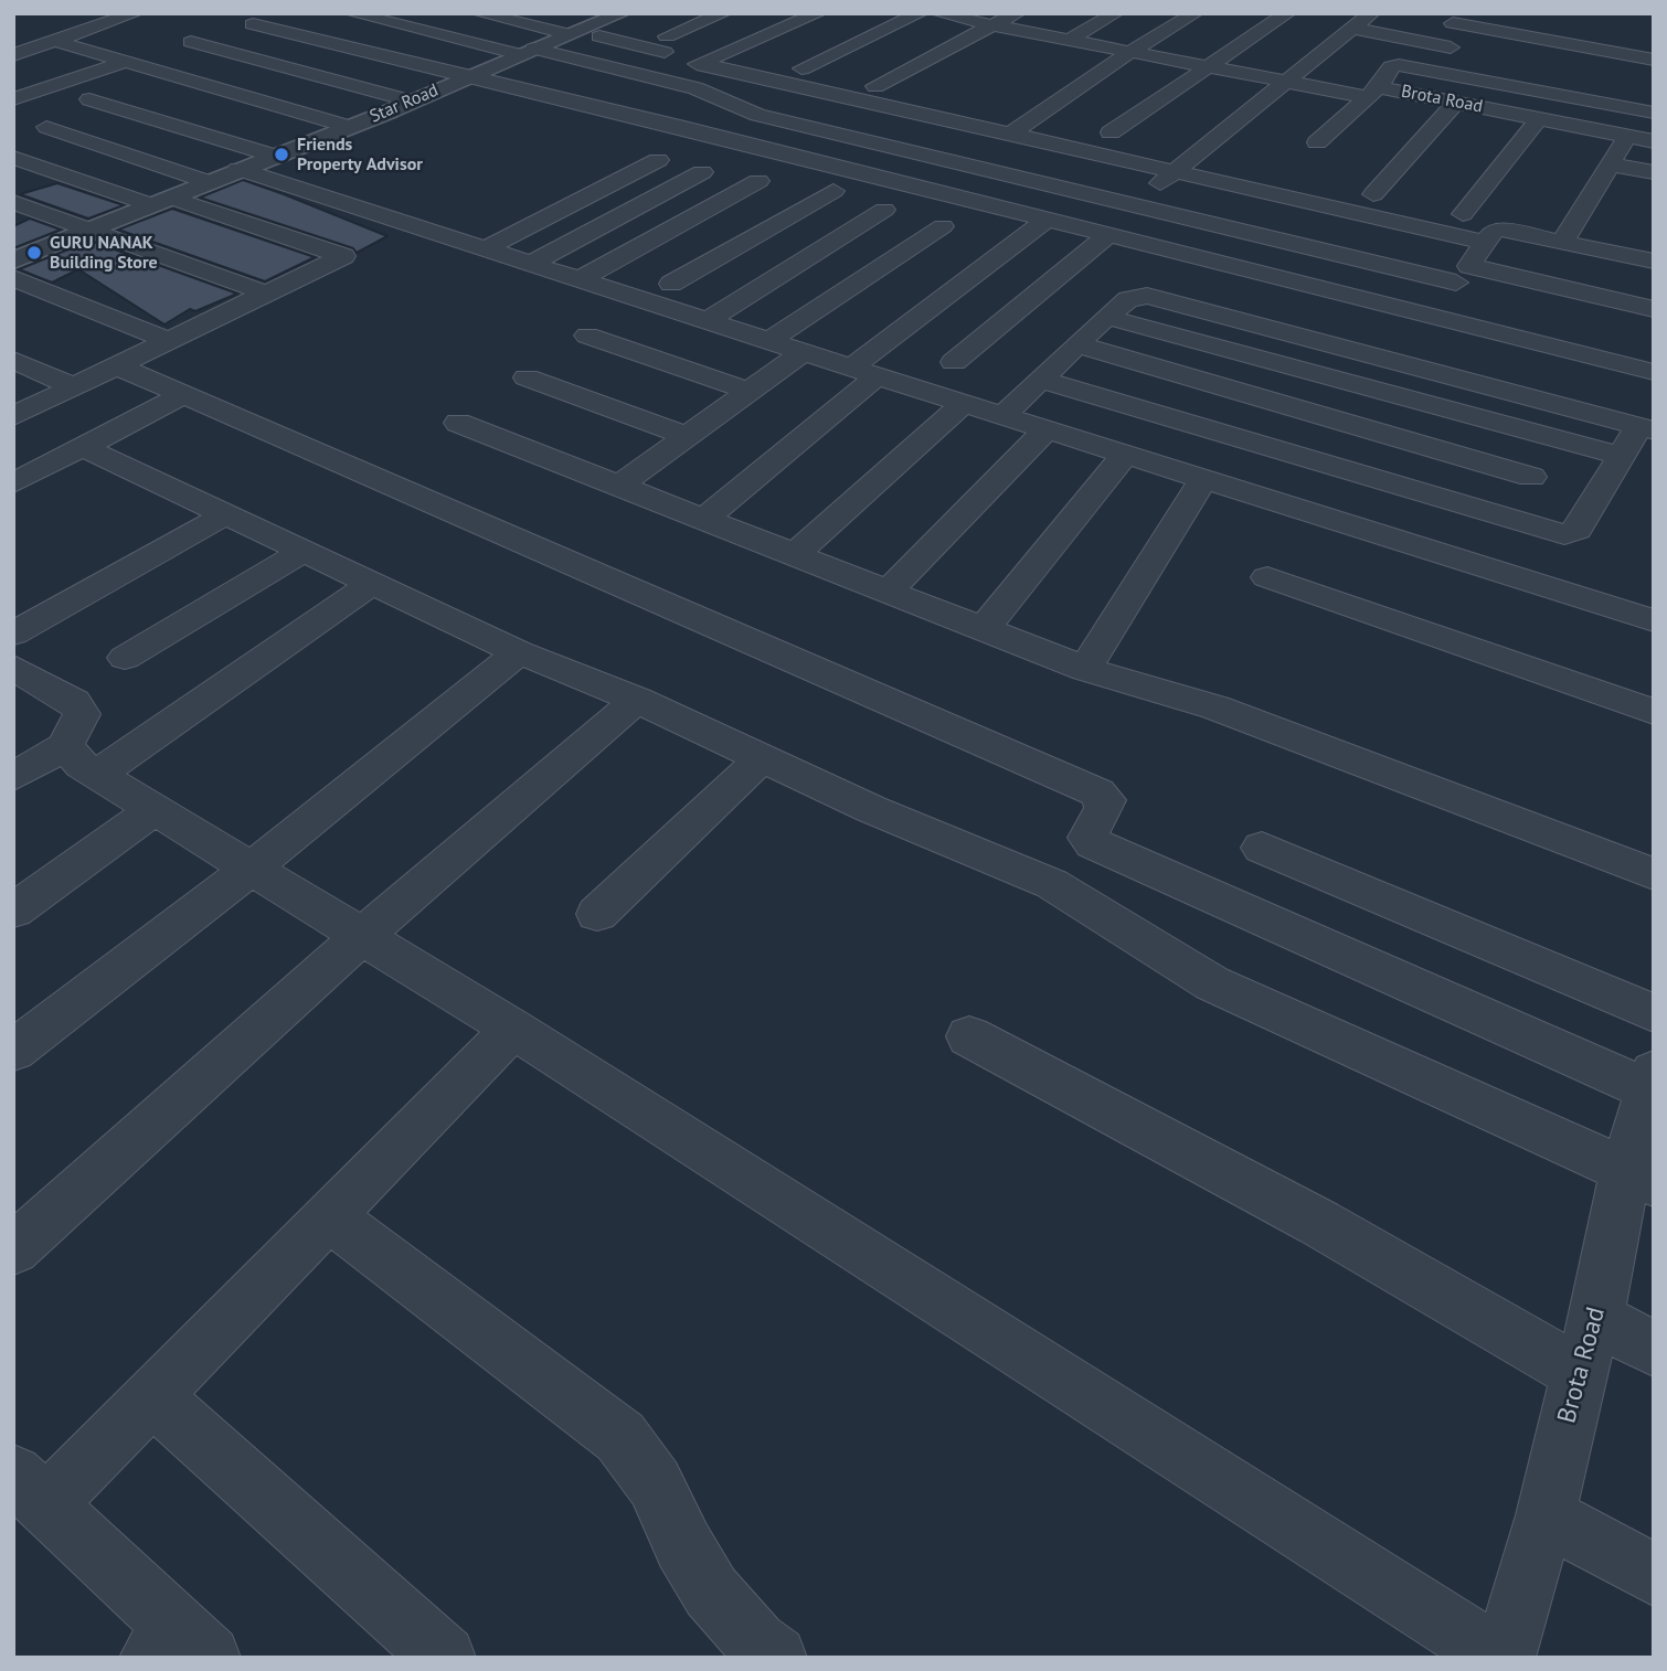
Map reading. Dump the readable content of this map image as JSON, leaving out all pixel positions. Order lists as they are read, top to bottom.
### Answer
{
  "streets": {
    "street": ["Brota Road", "Star Road"]
  },
  "places": ["Friends Property Advisor", "GURU NANAK Building Store"]
}
